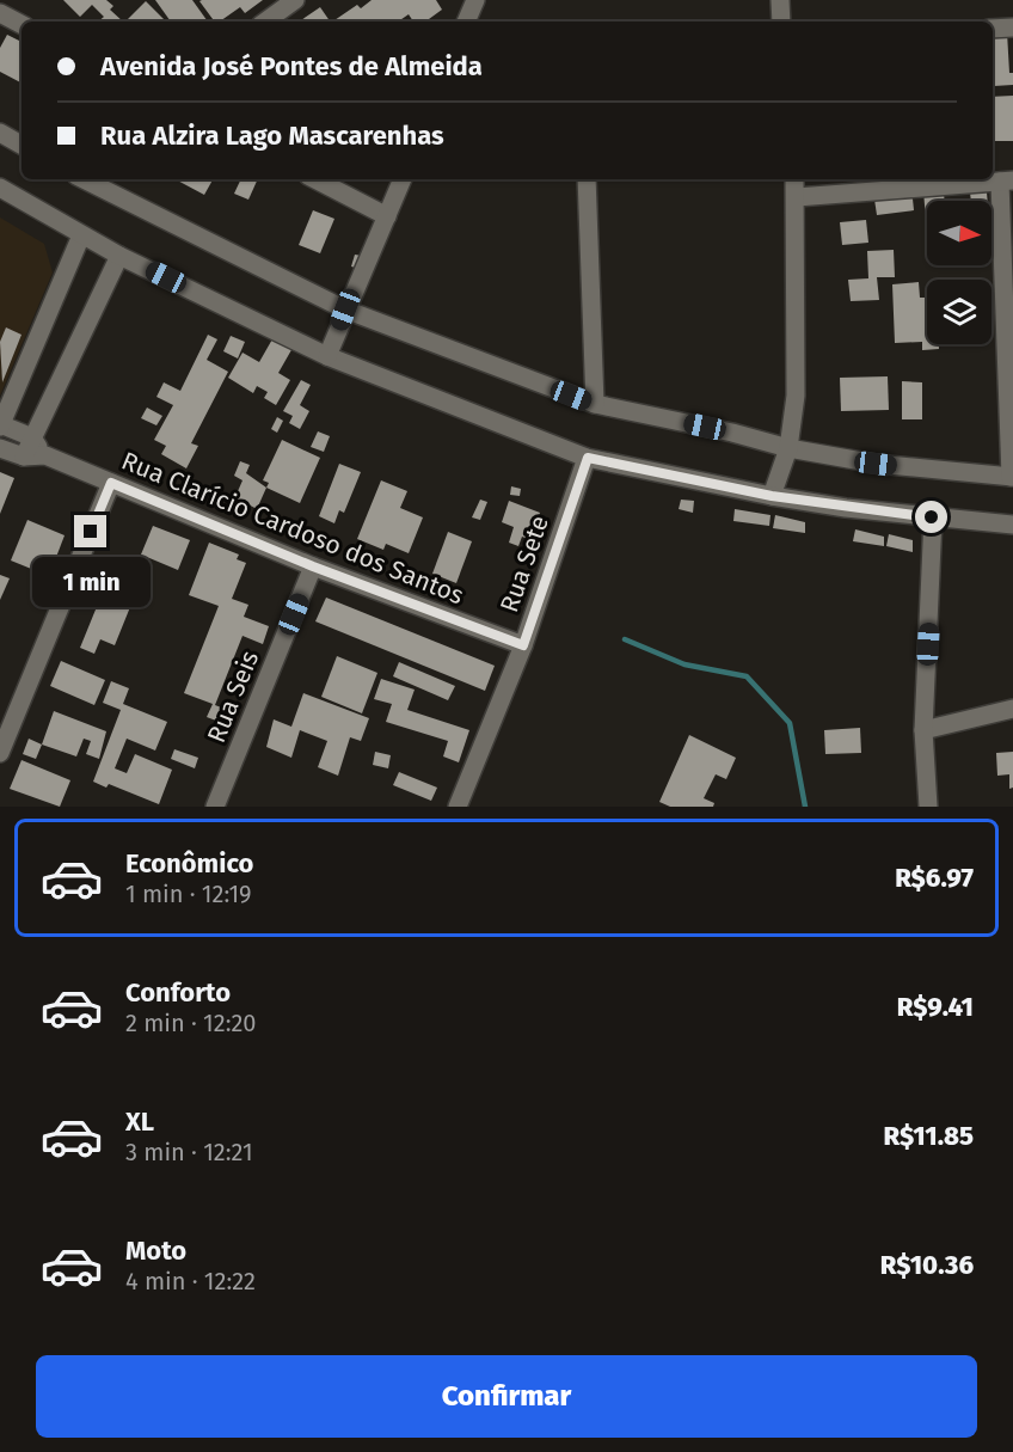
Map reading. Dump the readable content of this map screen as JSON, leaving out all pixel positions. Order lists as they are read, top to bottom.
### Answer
{
  "streets": {
    "street": ["Rua Clarício Cardoso dos Santos", "Rua Sete", "Rua Seis"]
  },
  "crossings": [
    ["Rua Clarício Cardoso dos Santos", "Rua Sete"],
    ["Rua Clarício Cardoso dos Santos", "Rua Seis"]
  ],
  "north": "right",
  "page": {
    "banner": ["Avenida José Pontes de Almeida", "Rua Alzira Lago Mascarenhas"],
    "bubble": "1 min",
    "list": [
      {
        "name": "Econômico",
        "note": "1 min · 12:19",
        "value": "R$6.97"
      },
      {
        "name": "Conforto",
        "note": "2 min · 12:20",
        "value": "R$9.41"
      },
      {
        "name": "XL",
        "note": "3 min · 12:21",
        "value": "R$11.85"
      },
      {
        "name": "Moto",
        "note": "4 min · 12:22",
        "value": "R$10.36"
      }
    ],
    "buttons": "Confirmar"
  }
}
